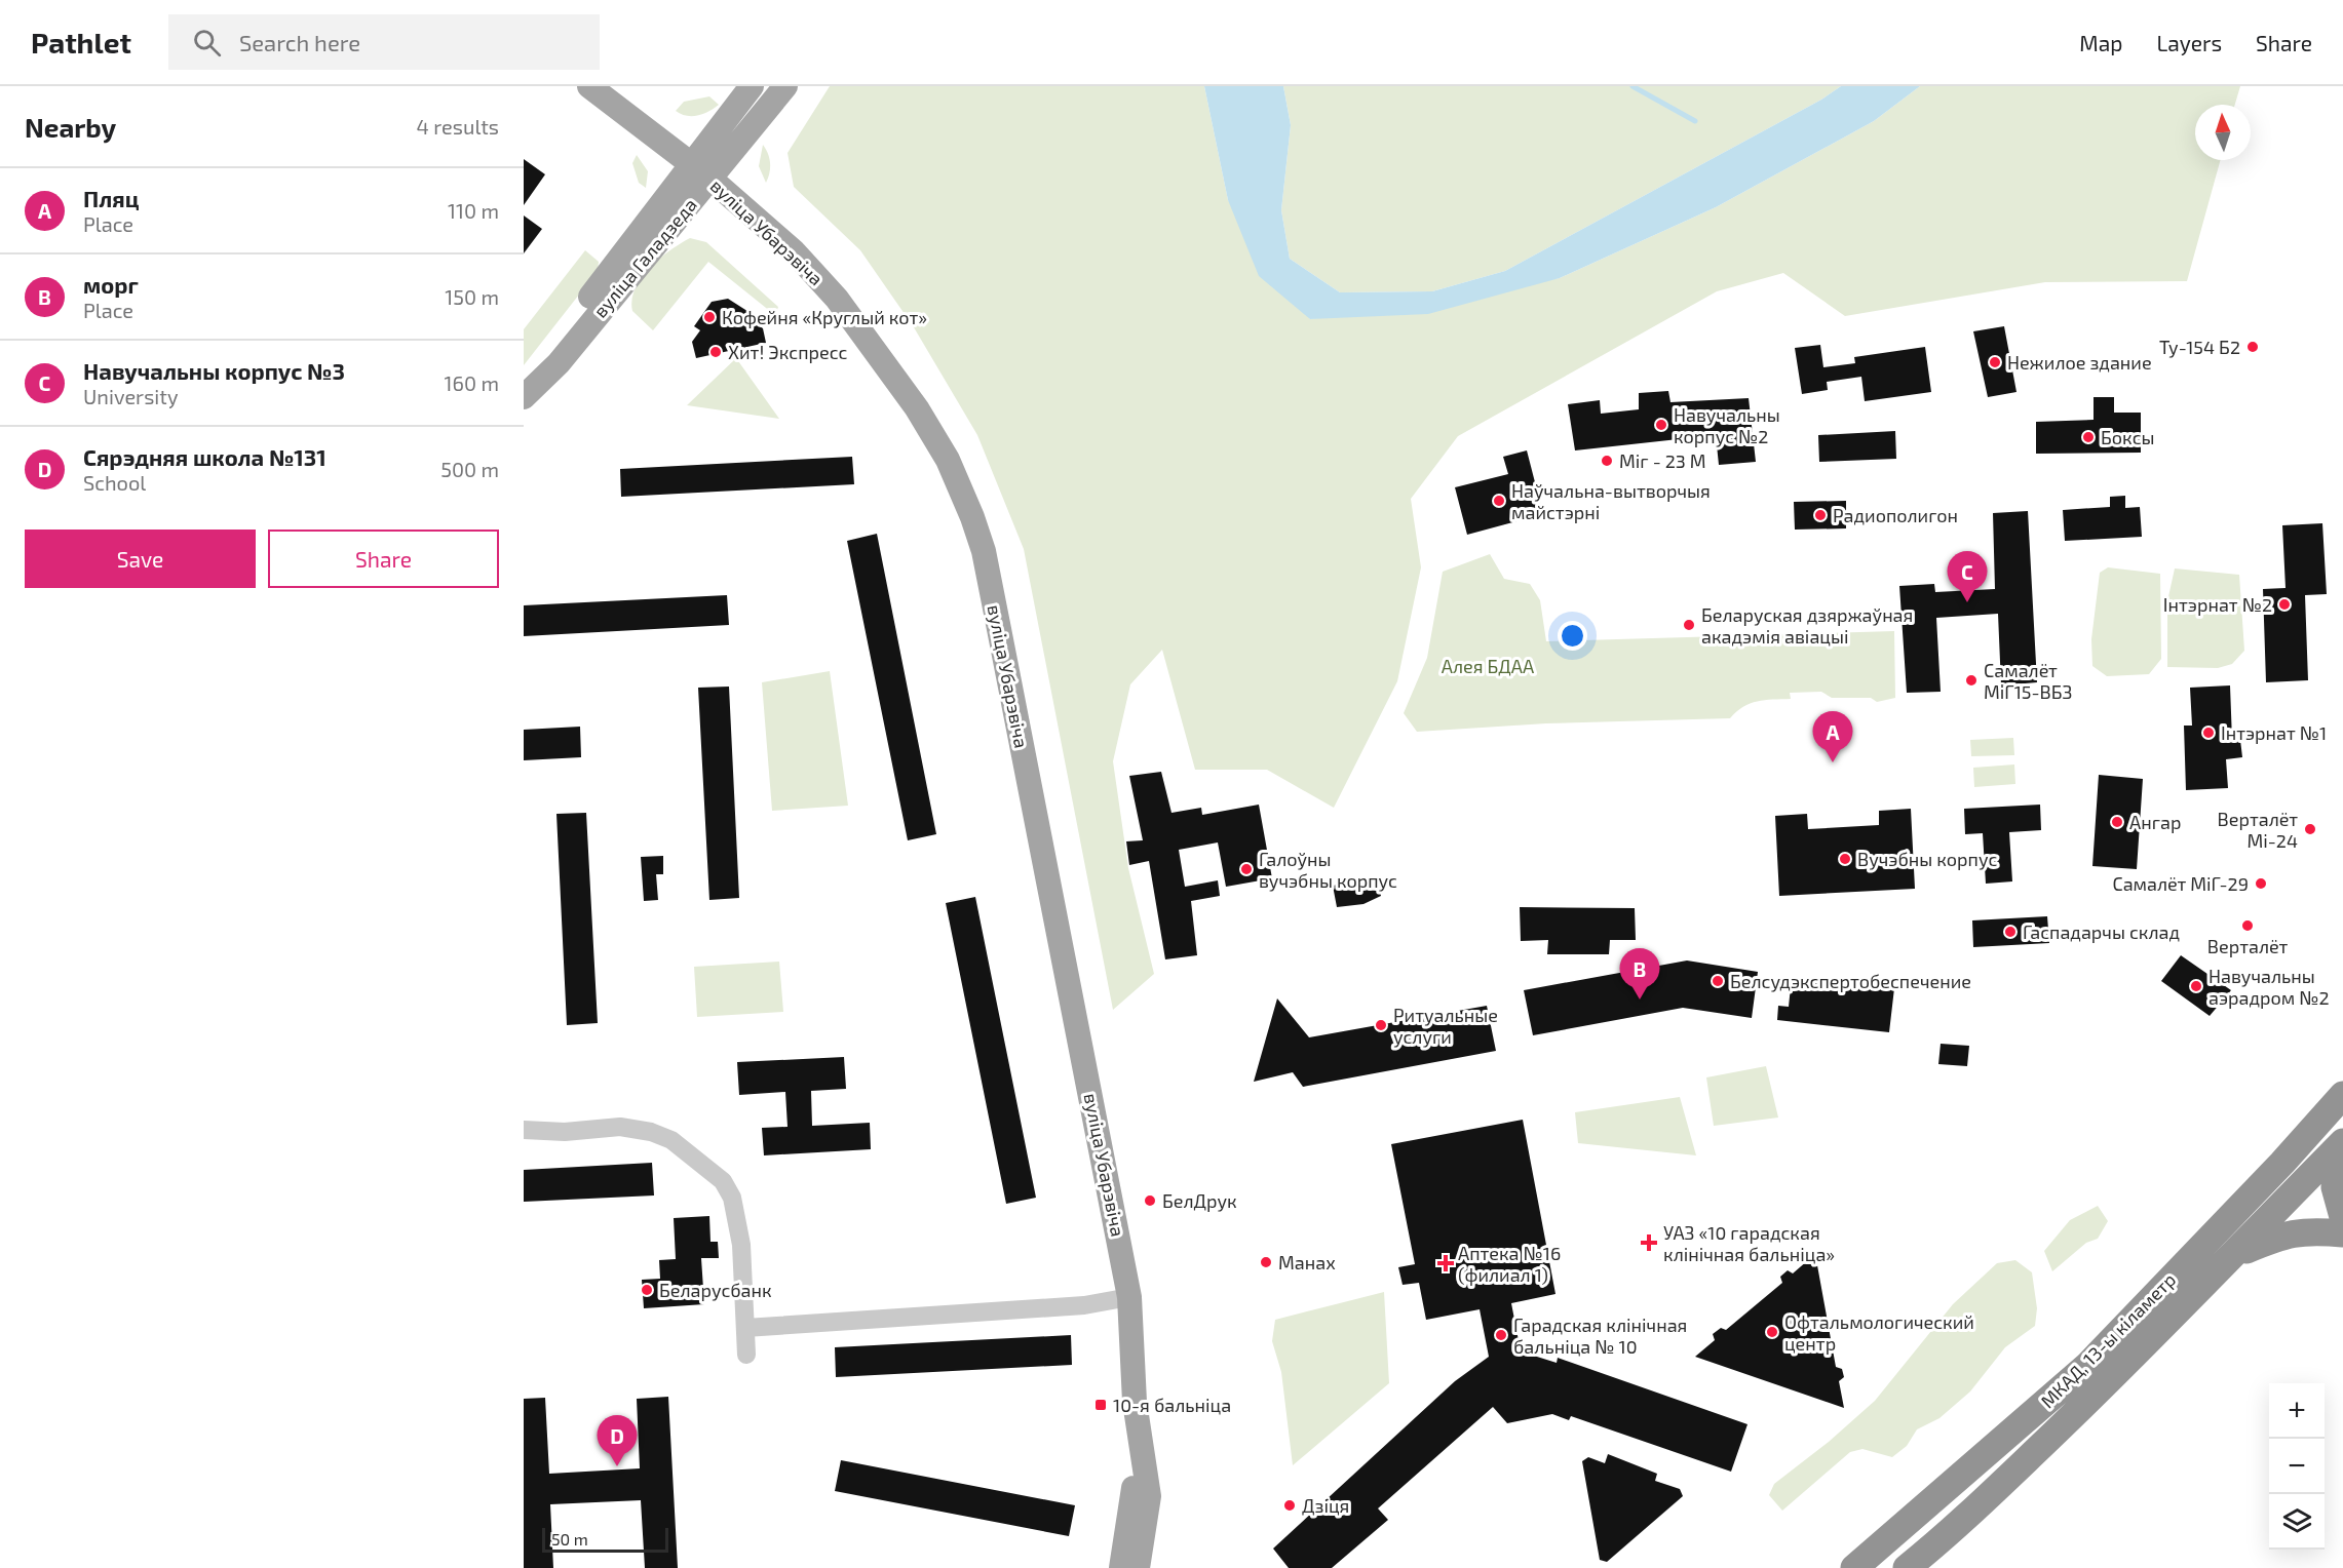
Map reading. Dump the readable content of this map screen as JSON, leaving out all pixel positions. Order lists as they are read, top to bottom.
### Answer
{
  "streets": {
    "highway": ["МКАД, 13-ы кіламетр"],
    "main road": ["вуліца Убарэвіча", "вуліца Галадзеда"]
  },
  "crossings": [
    ["вуліца Убарэвіча", "вуліца Галадзеда"]
  ],
  "parks": ["Алея БДАА"],
  "places": {
    "other": [
      "Кофейня «Круглый кот»",
      "Ту-154 Б2",
      "Хит! Экспресс",
      "Нежилое здание",
      "Навучальны корпус №2",
      "Боксы",
      "Міг - 23 М",
      "Наўчальна-вытворчыя майстэрні",
      "Радиополигон",
      "Інтэрнат №2",
      "Беларуская дзяржаўная акадэмія авіацыі",
      "Самалёт МіГ15-ВБЗ",
      "Інтэрнат №1",
      "Ангар",
      "Верталёт Мі-24",
      "Вучэбны корпус",
      "Галоўны вучэбны корпус",
      "Самалёт МіГ-29",
      "Верталёт",
      "Гаспадарчы склад",
      "Белсудэкспертобеспечение",
      "Навучальны аэрадром №2",
      "Ритуальные услуги",
      "БелДрук",
      "Манах",
      "Беларусбанк",
      "Офтальмологический центр",
      "Гарадская клінічная бальніца № 10",
      "Дзіця"
    ],
    "health": ["УАЗ «10 гарадская клінічная бальніца»", "Аптека №16 (филиал 1)"],
    "transit": ["10-я бальніца"]
  },
  "scale_bar": "50 m",
  "north": "top",
  "page": {
    "header": "Pathlet",
    "search": "Search here",
    "nav": ["Map", "Layers", "Share"],
    "heading": ["Nearby", "4 results"],
    "list": [
      {
        "mark": "A",
        "name": "Пляц",
        "note": "Place",
        "value": "110 m"
      },
      {
        "mark": "B",
        "name": "морг",
        "note": "Place",
        "value": "150 m"
      },
      {
        "mark": "C",
        "name": "Навучальны корпус №3",
        "note": "University",
        "value": "160 m"
      },
      {
        "mark": "D",
        "name": "Сярэдняя школа №131",
        "note": "School",
        "value": "500 m"
      }
    ],
    "buttons": ["Save", "Share"],
    "pins": [
      "C",
      "A",
      "B",
      "D"
    ],
    "map_buttons": ["+", "−"],
    "scale": "50 m"
  }
}
